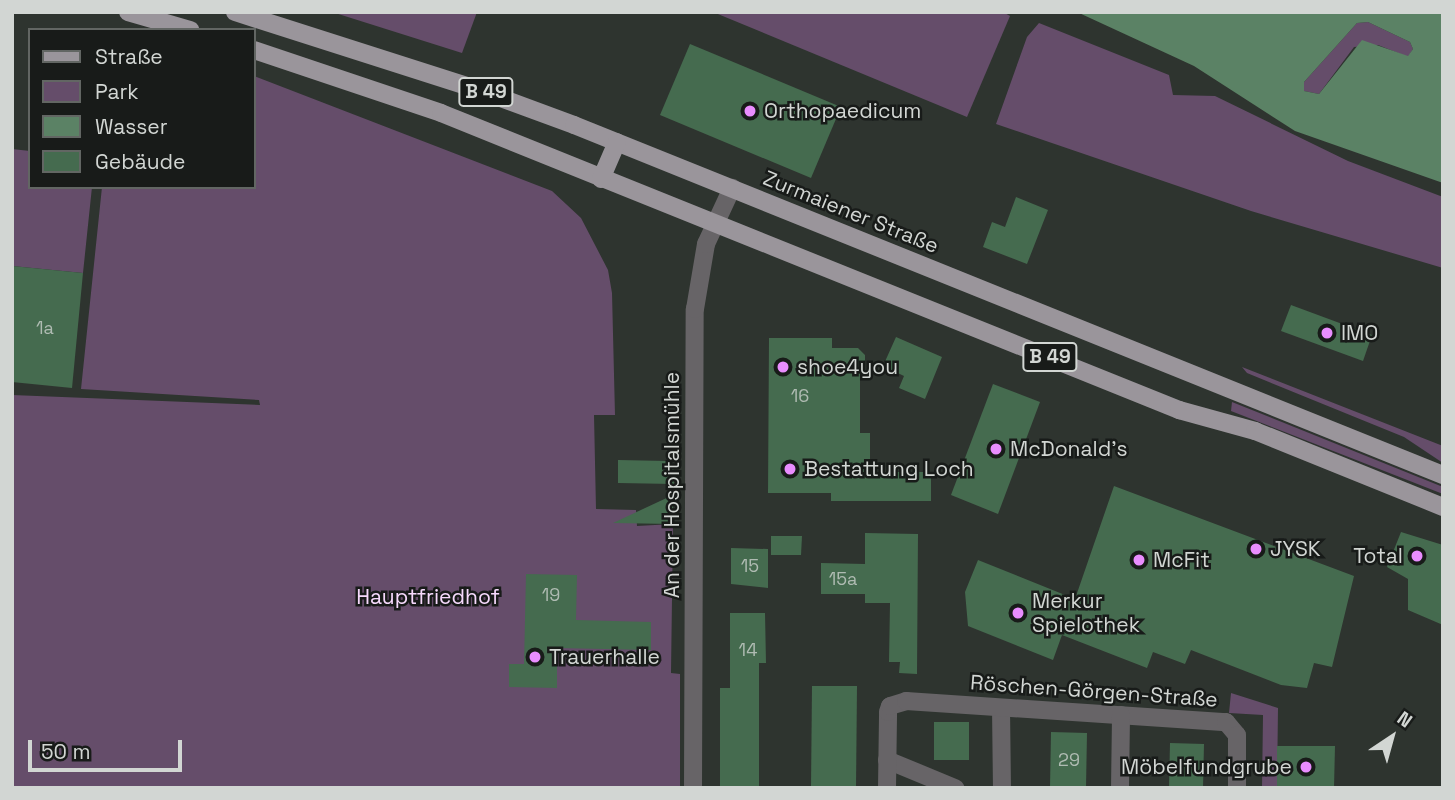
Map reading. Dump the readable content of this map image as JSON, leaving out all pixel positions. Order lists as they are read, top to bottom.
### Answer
{
  "streets": {
    "main road": ["B 49", "Zurmaiener Straße"],
    "street": ["An der Hospitalsmühle", "Röschen-Görgen-Straße"]
  },
  "crossings": [
    ["B 49", "An der Hospitalsmühle"],
    ["Zurmaiener Straße", "An der Hospitalsmühle"]
  ],
  "parks": ["Hauptfriedhof"],
  "places": [
    "Orthopaedicum",
    "IMO",
    "shoe4you",
    "McDonald's",
    "Bestattung Loch",
    "JYSK",
    "Total",
    "McFit",
    "Merkur Spielothek",
    "Trauerhalle",
    "Möbelfundgrube"
  ],
  "house_numbers": [
    "1a",
    "16",
    "15",
    "15a",
    "19",
    "14",
    "29"
  ],
  "legend": [
    "Straße",
    "Park",
    "Wasser",
    "Gebäude"
  ],
  "scale_bar": "50 m",
  "north": "top right"
}
